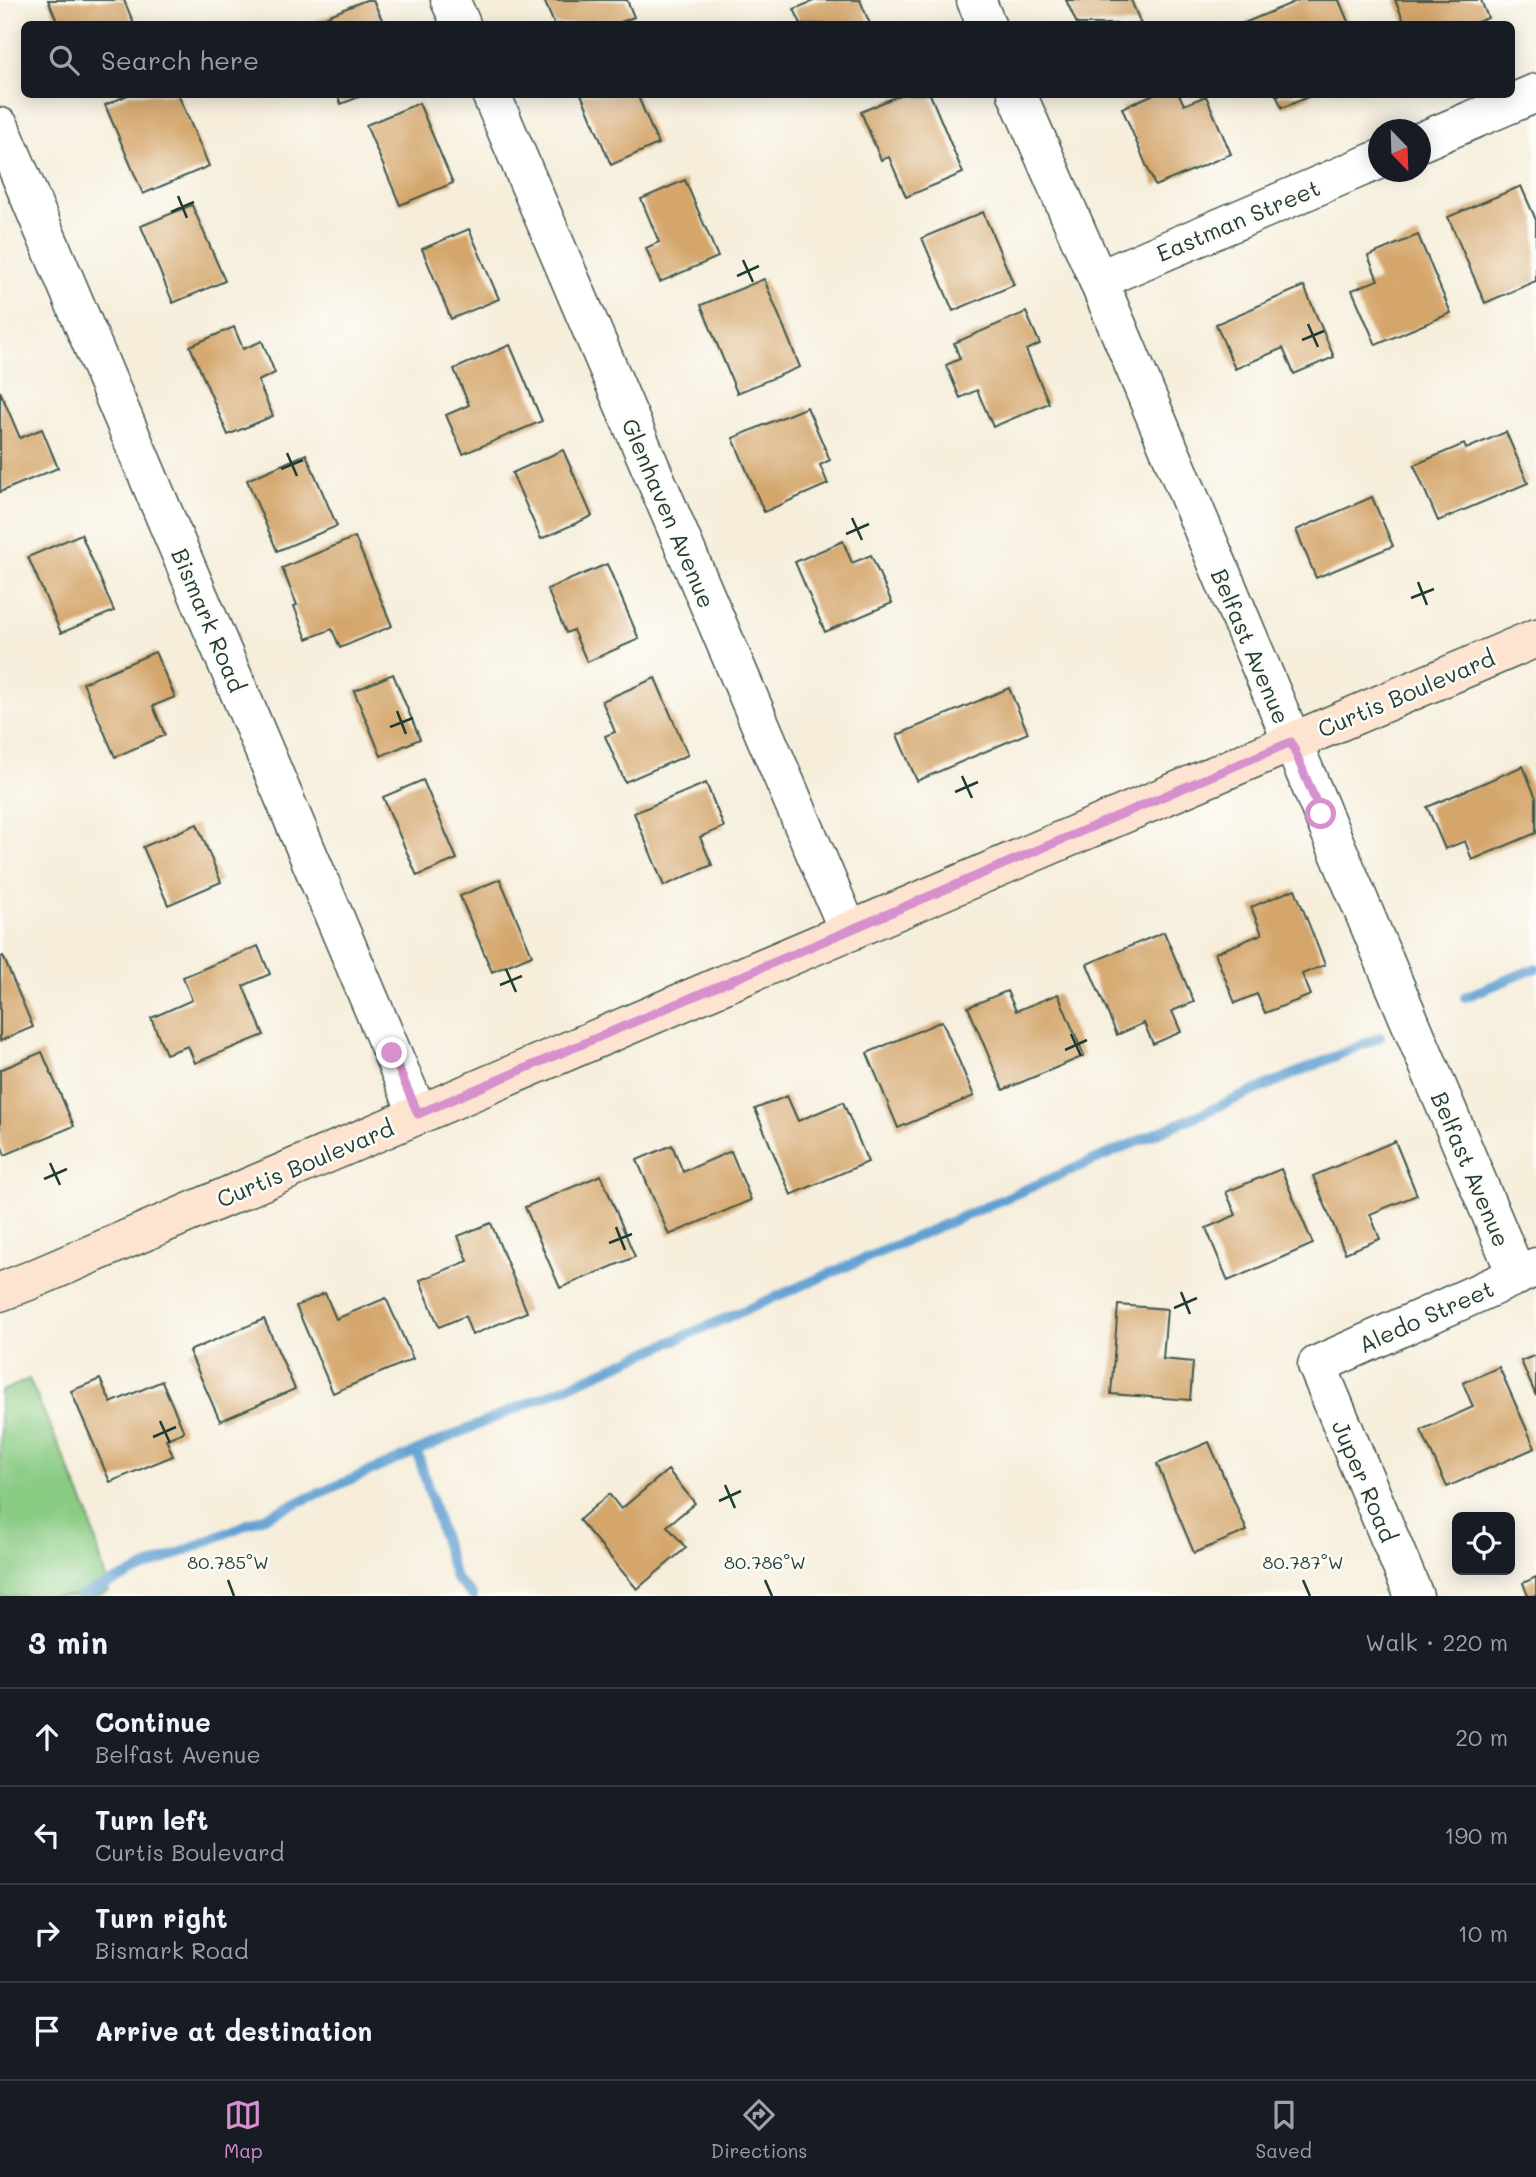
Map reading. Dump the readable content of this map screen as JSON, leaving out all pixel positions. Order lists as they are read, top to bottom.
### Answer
{
  "streets": {
    "street": [
      "Eastman Street",
      "Glenhaven Avenue",
      "Bismark Road",
      "Belfast Avenue",
      "Curtis Boulevard",
      "Aledo Street",
      "Juper Road"
    ]
  },
  "crossings": [
    ["Eastman Street", "Belfast Avenue"],
    ["Glenhaven Avenue", "Curtis Boulevard"],
    ["Bismark Road", "Curtis Boulevard"],
    ["Belfast Avenue", "Curtis Boulevard"],
    ["Belfast Avenue", "Aledo Street"],
    ["Aledo Street", "Juper Road"]
  ],
  "north": "bottom right",
  "page": {
    "search": "Search here",
    "heading": ["3 min", "Walk · 220 m"],
    "list": [
      ["Continue", "Belfast Avenue", "20 m"],
      ["Turn left", "Curtis Boulevard", "190 m"],
      ["Turn right", "Bismark Road", "10 m"],
      "Arrive at destination"
    ],
    "nav": ["Map", "Directions", "Saved"]
  },
  "coordinates": ["80.785°W", "80.786°W", "80.787°W"]
}
